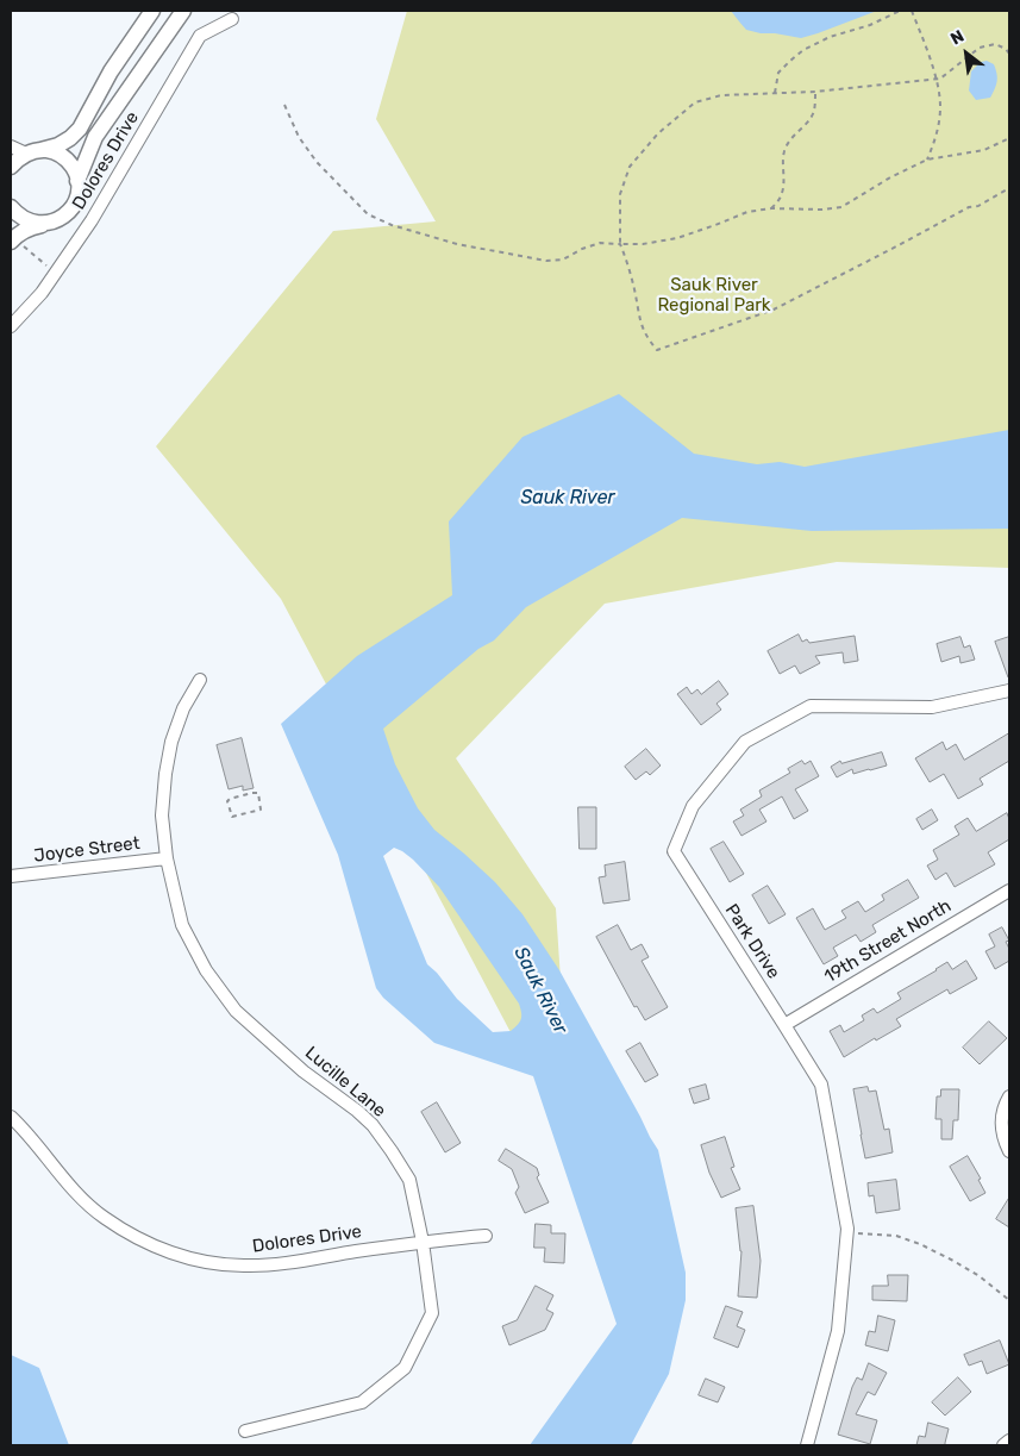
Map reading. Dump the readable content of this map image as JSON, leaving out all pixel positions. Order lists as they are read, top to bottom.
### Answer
{
  "streets": {
    "street": [
      "Dolores Drive",
      "Joyce Street",
      "Park Drive",
      "19th Street North",
      "Lucille Lane"
    ]
  },
  "crossings": [
    ["Dolores Drive", "Lucille Lane"],
    ["Joyce Street", "Lucille Lane"],
    ["Park Drive", "19th Street North"]
  ],
  "water": ["Sauk River"],
  "parks": ["Sauk River Regional Park"],
  "north": "top left"
}
